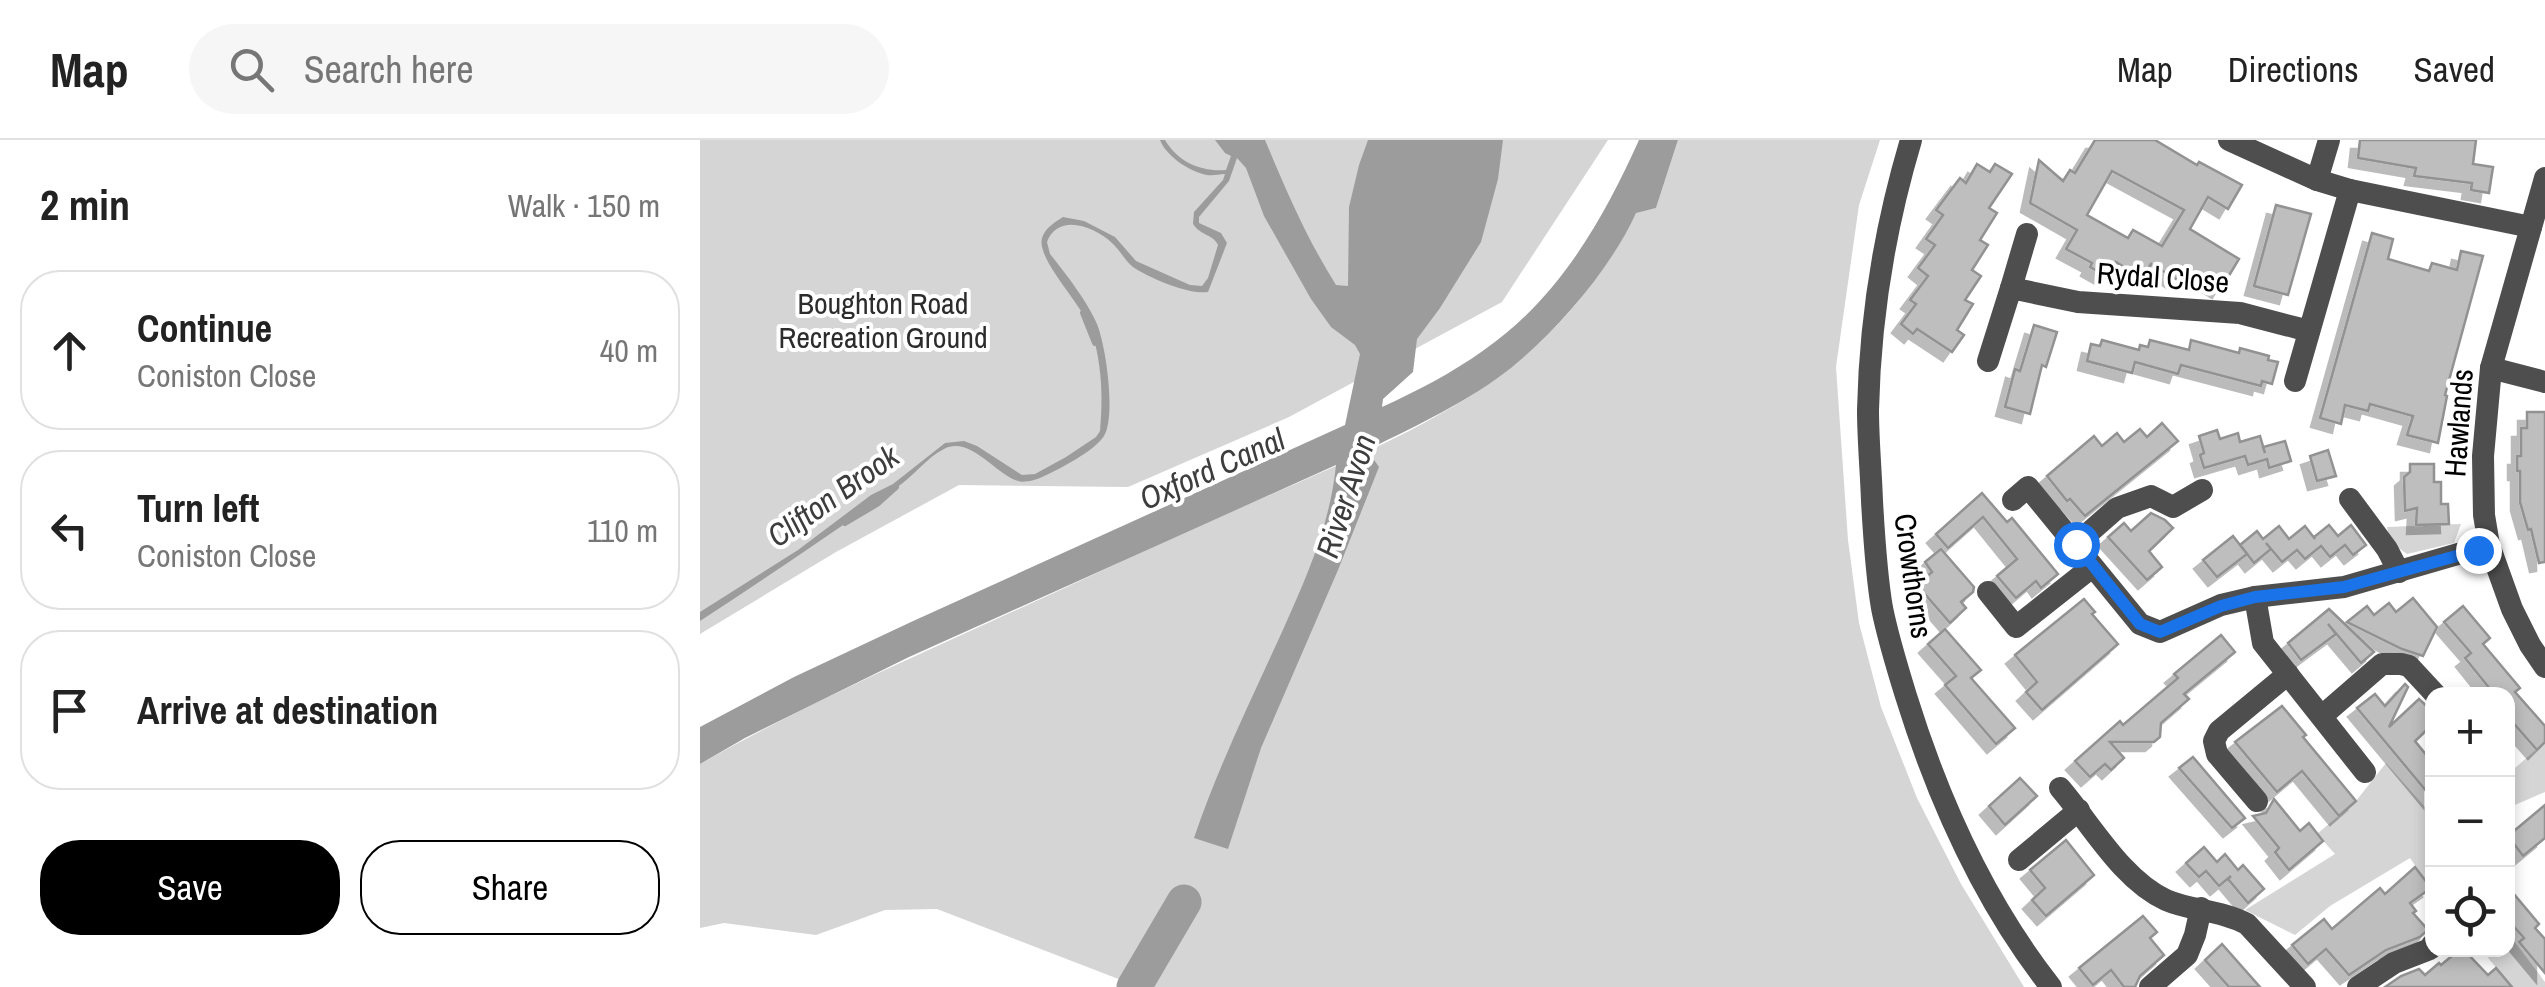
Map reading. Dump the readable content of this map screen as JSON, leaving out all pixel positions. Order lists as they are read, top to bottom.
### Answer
{
  "streets": {
    "street": ["Rydal Close", "Hawlands", "Crowthorns"]
  },
  "water": ["Oxford Canal", "Clifton Brook", "River Avon"],
  "parks": ["Boughton Road Recreation Ground"],
  "page": {
    "header": "Map",
    "search": "Search here",
    "nav": ["Map", "Directions", "Saved"],
    "heading": ["2 min", "Walk · 150 m"],
    "list": [
      ["Continue", "Coniston Close", "40 m"],
      ["Turn left", "Coniston Close", "110 m"],
      "Arrive at destination"
    ],
    "map_buttons": ["+", "−"],
    "buttons": ["Save", "Share"]
  }
}
